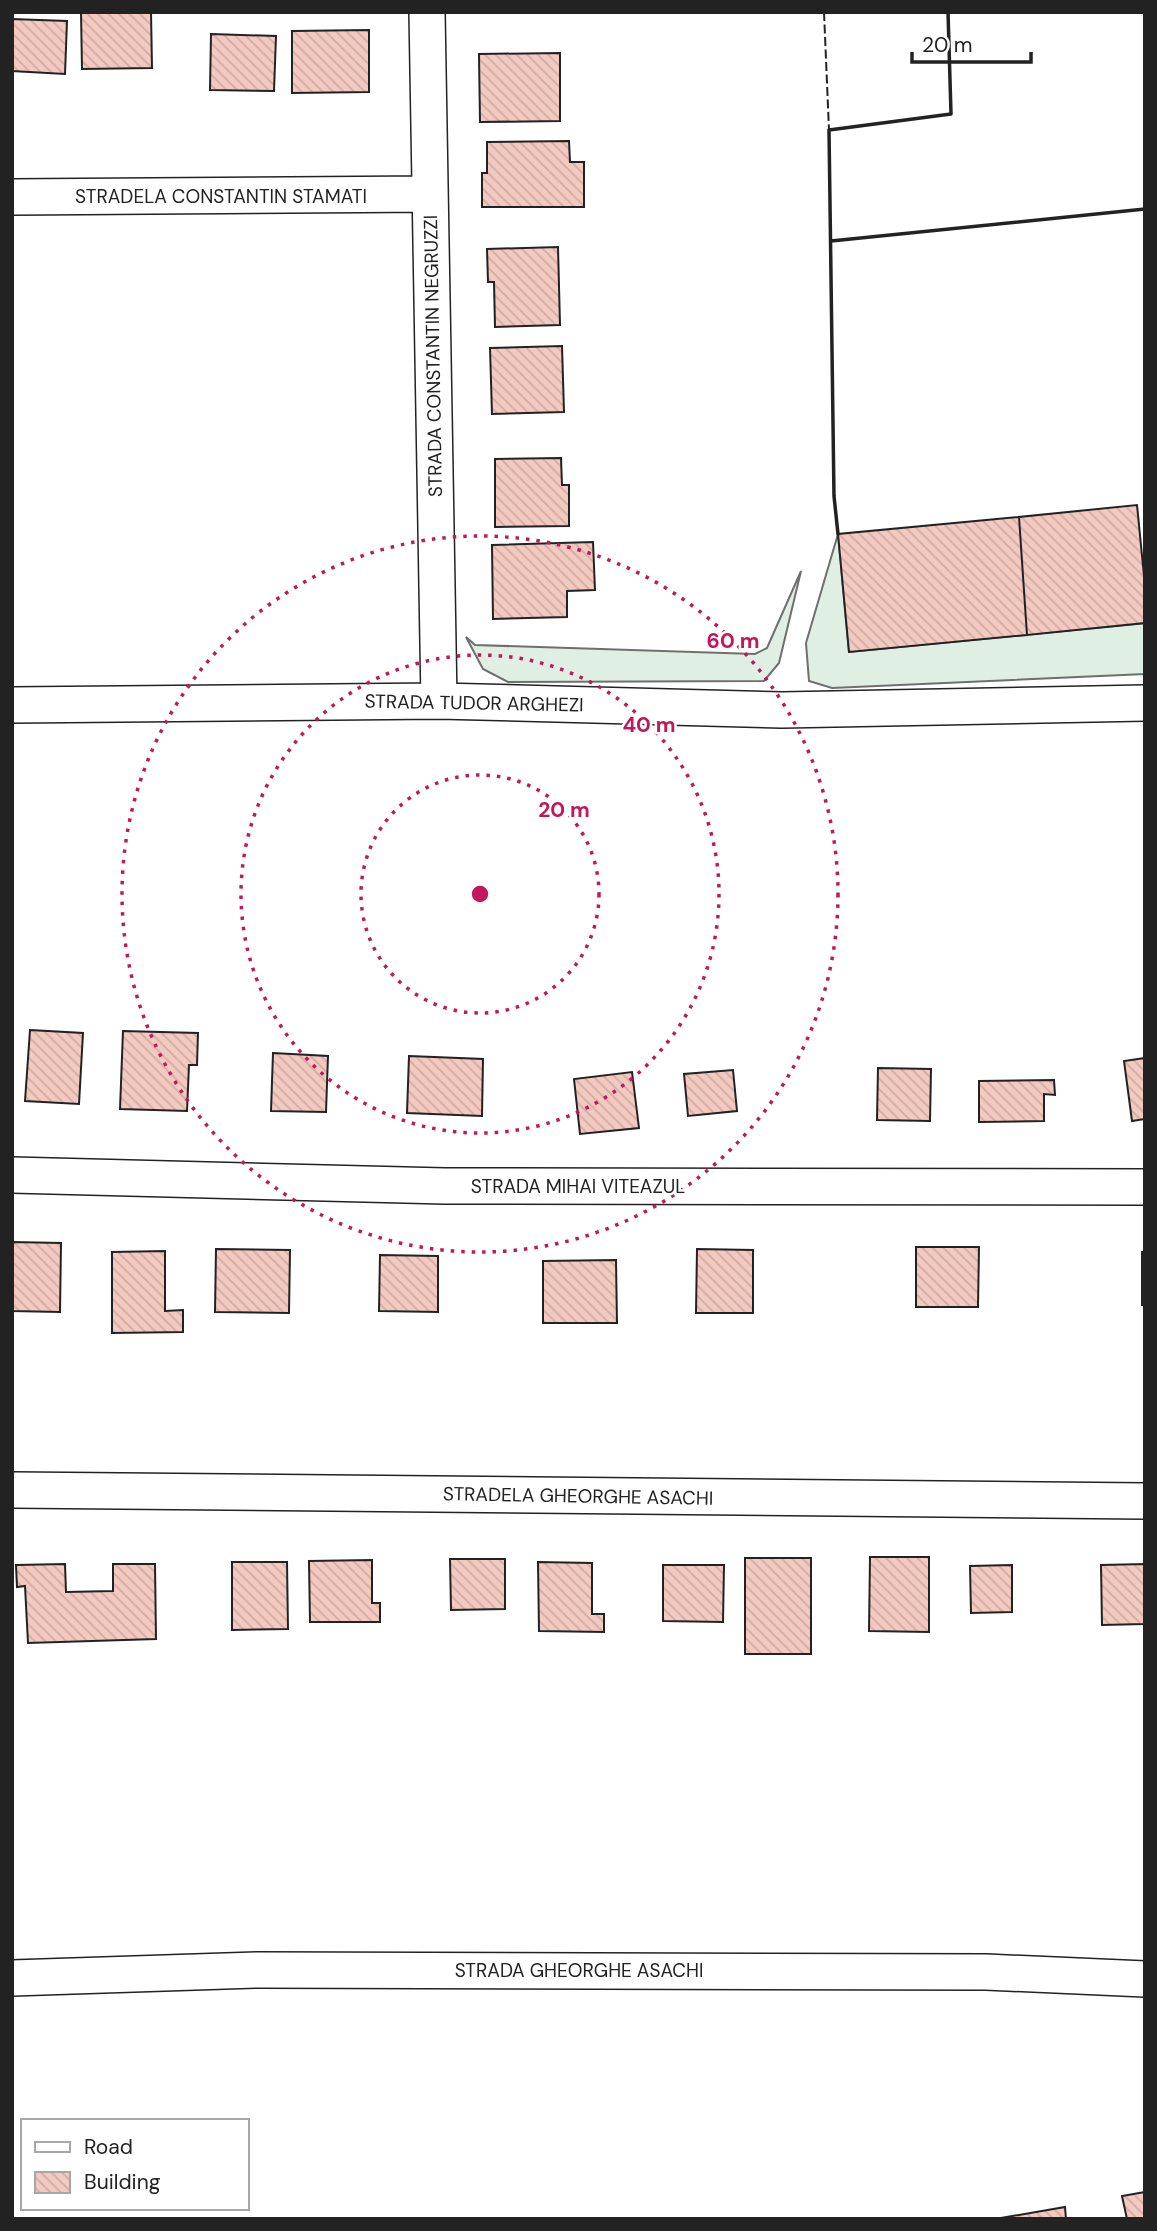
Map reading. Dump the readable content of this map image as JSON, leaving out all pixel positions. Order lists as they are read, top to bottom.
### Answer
{
  "streets": {
    "street": [
      "STRADELA CONSTANTIN STAMATI",
      "STRADA CONSTANTIN NEGRUZZI",
      "STRADA TUDOR ARGHEZI",
      "STRADA MIHAI VITEAZUL",
      "STRADELA GHEORGHE ASACHI",
      "STRADA GHEORGHE ASACHI"
    ]
  },
  "crossings": [
    ["STRADELA CONSTANTIN STAMATI", "STRADA CONSTANTIN NEGRUZZI"],
    ["STRADA CONSTANTIN NEGRUZZI", "STRADA TUDOR ARGHEZI"]
  ],
  "legend": ["Road", "Building"],
  "scale_bar": "20 m",
  "rings": ["60 m", "40 m", "20 m"]
}
